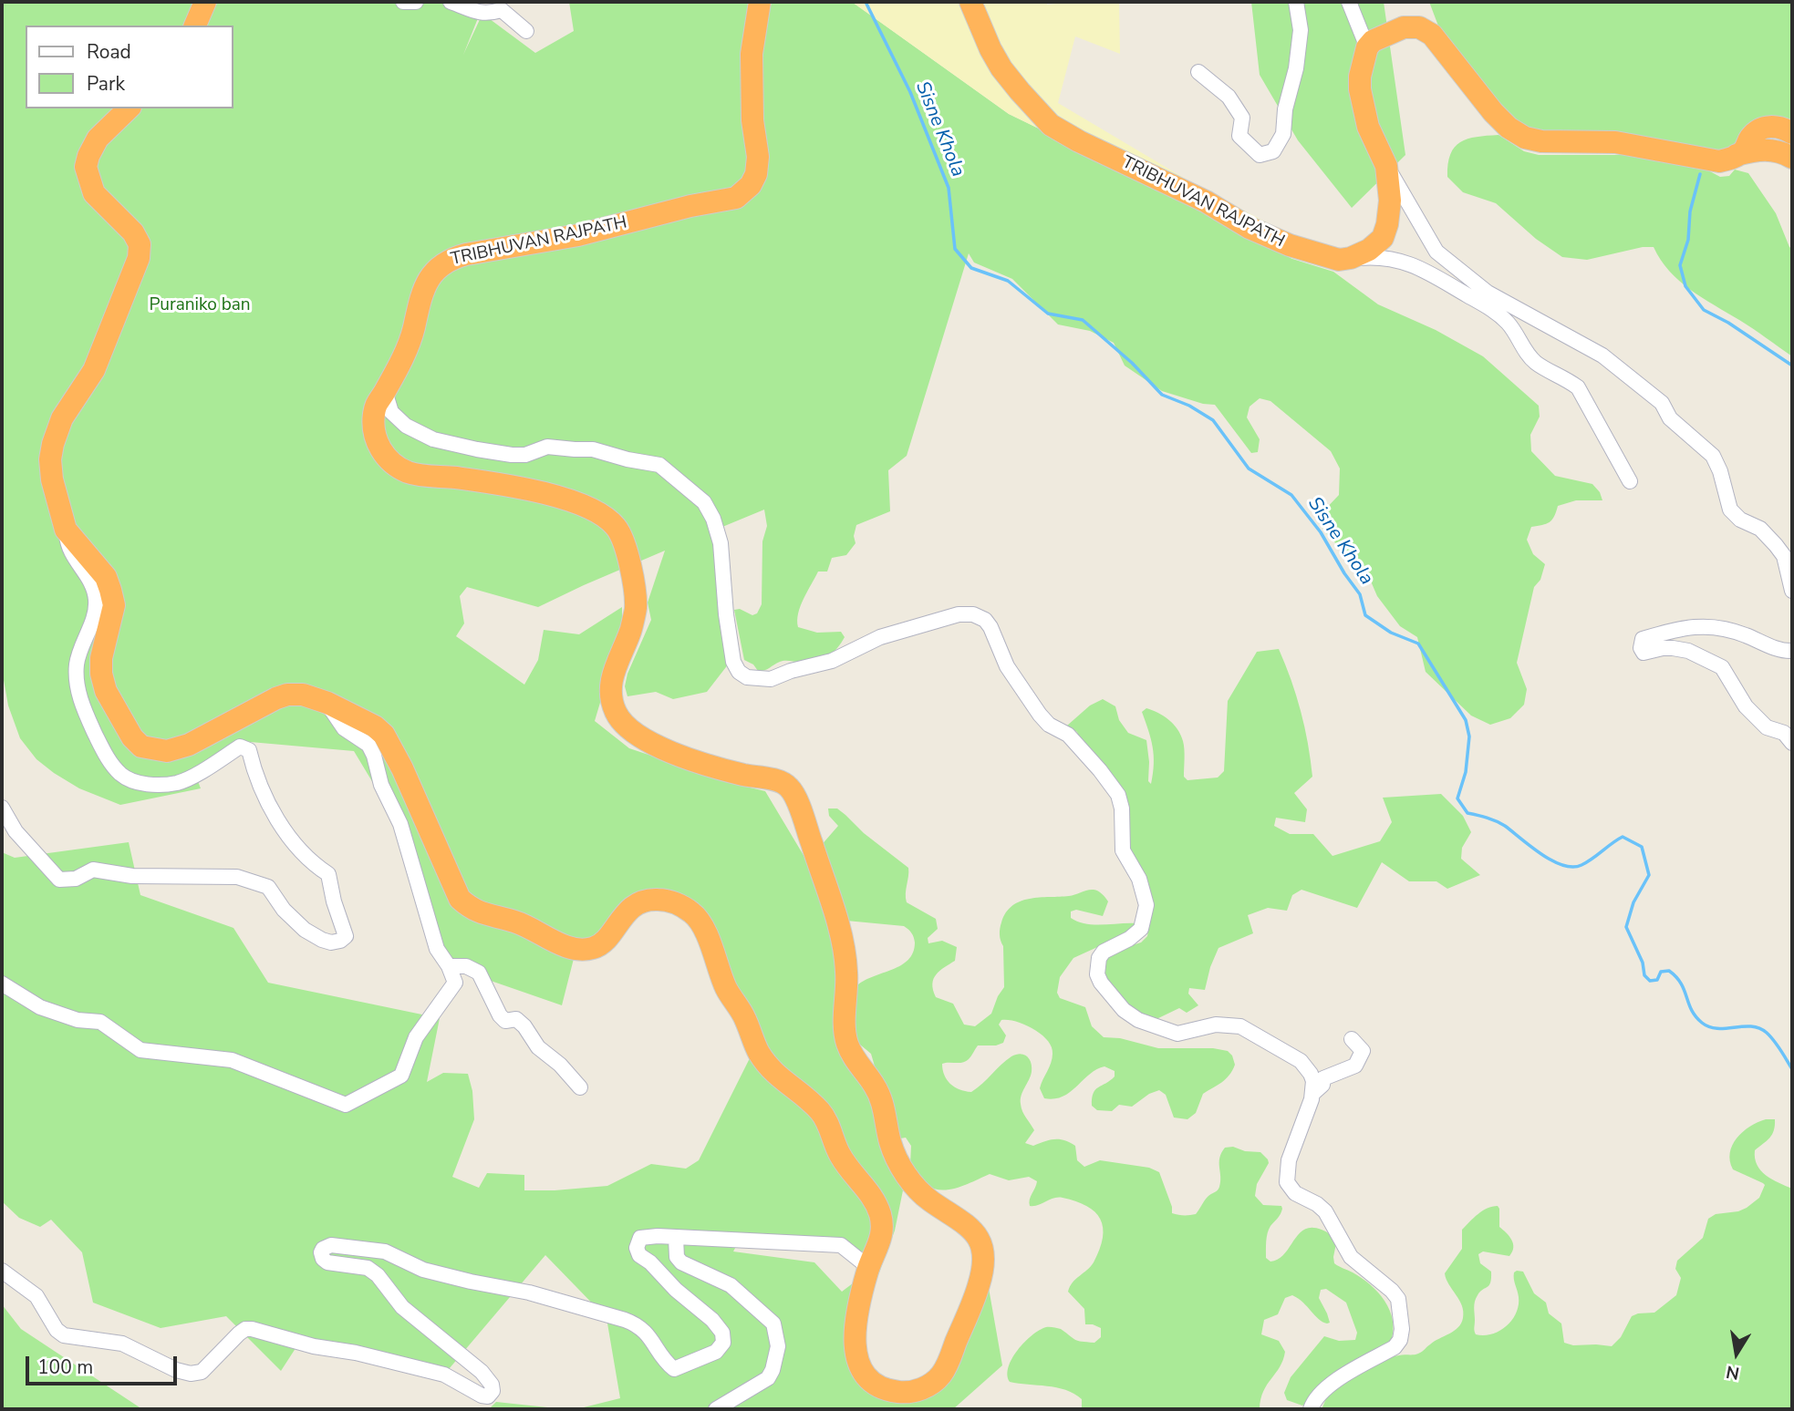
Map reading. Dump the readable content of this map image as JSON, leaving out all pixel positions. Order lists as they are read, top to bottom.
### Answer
{
  "streets": {
    "highway": ["TRIBHUVAN RAJPATH"]
  },
  "water": ["Sisne Khola"],
  "parks": ["Puraniko ban"],
  "legend": ["Road", "Park"],
  "scale_bar": "100 m",
  "north": "bottom"
}
